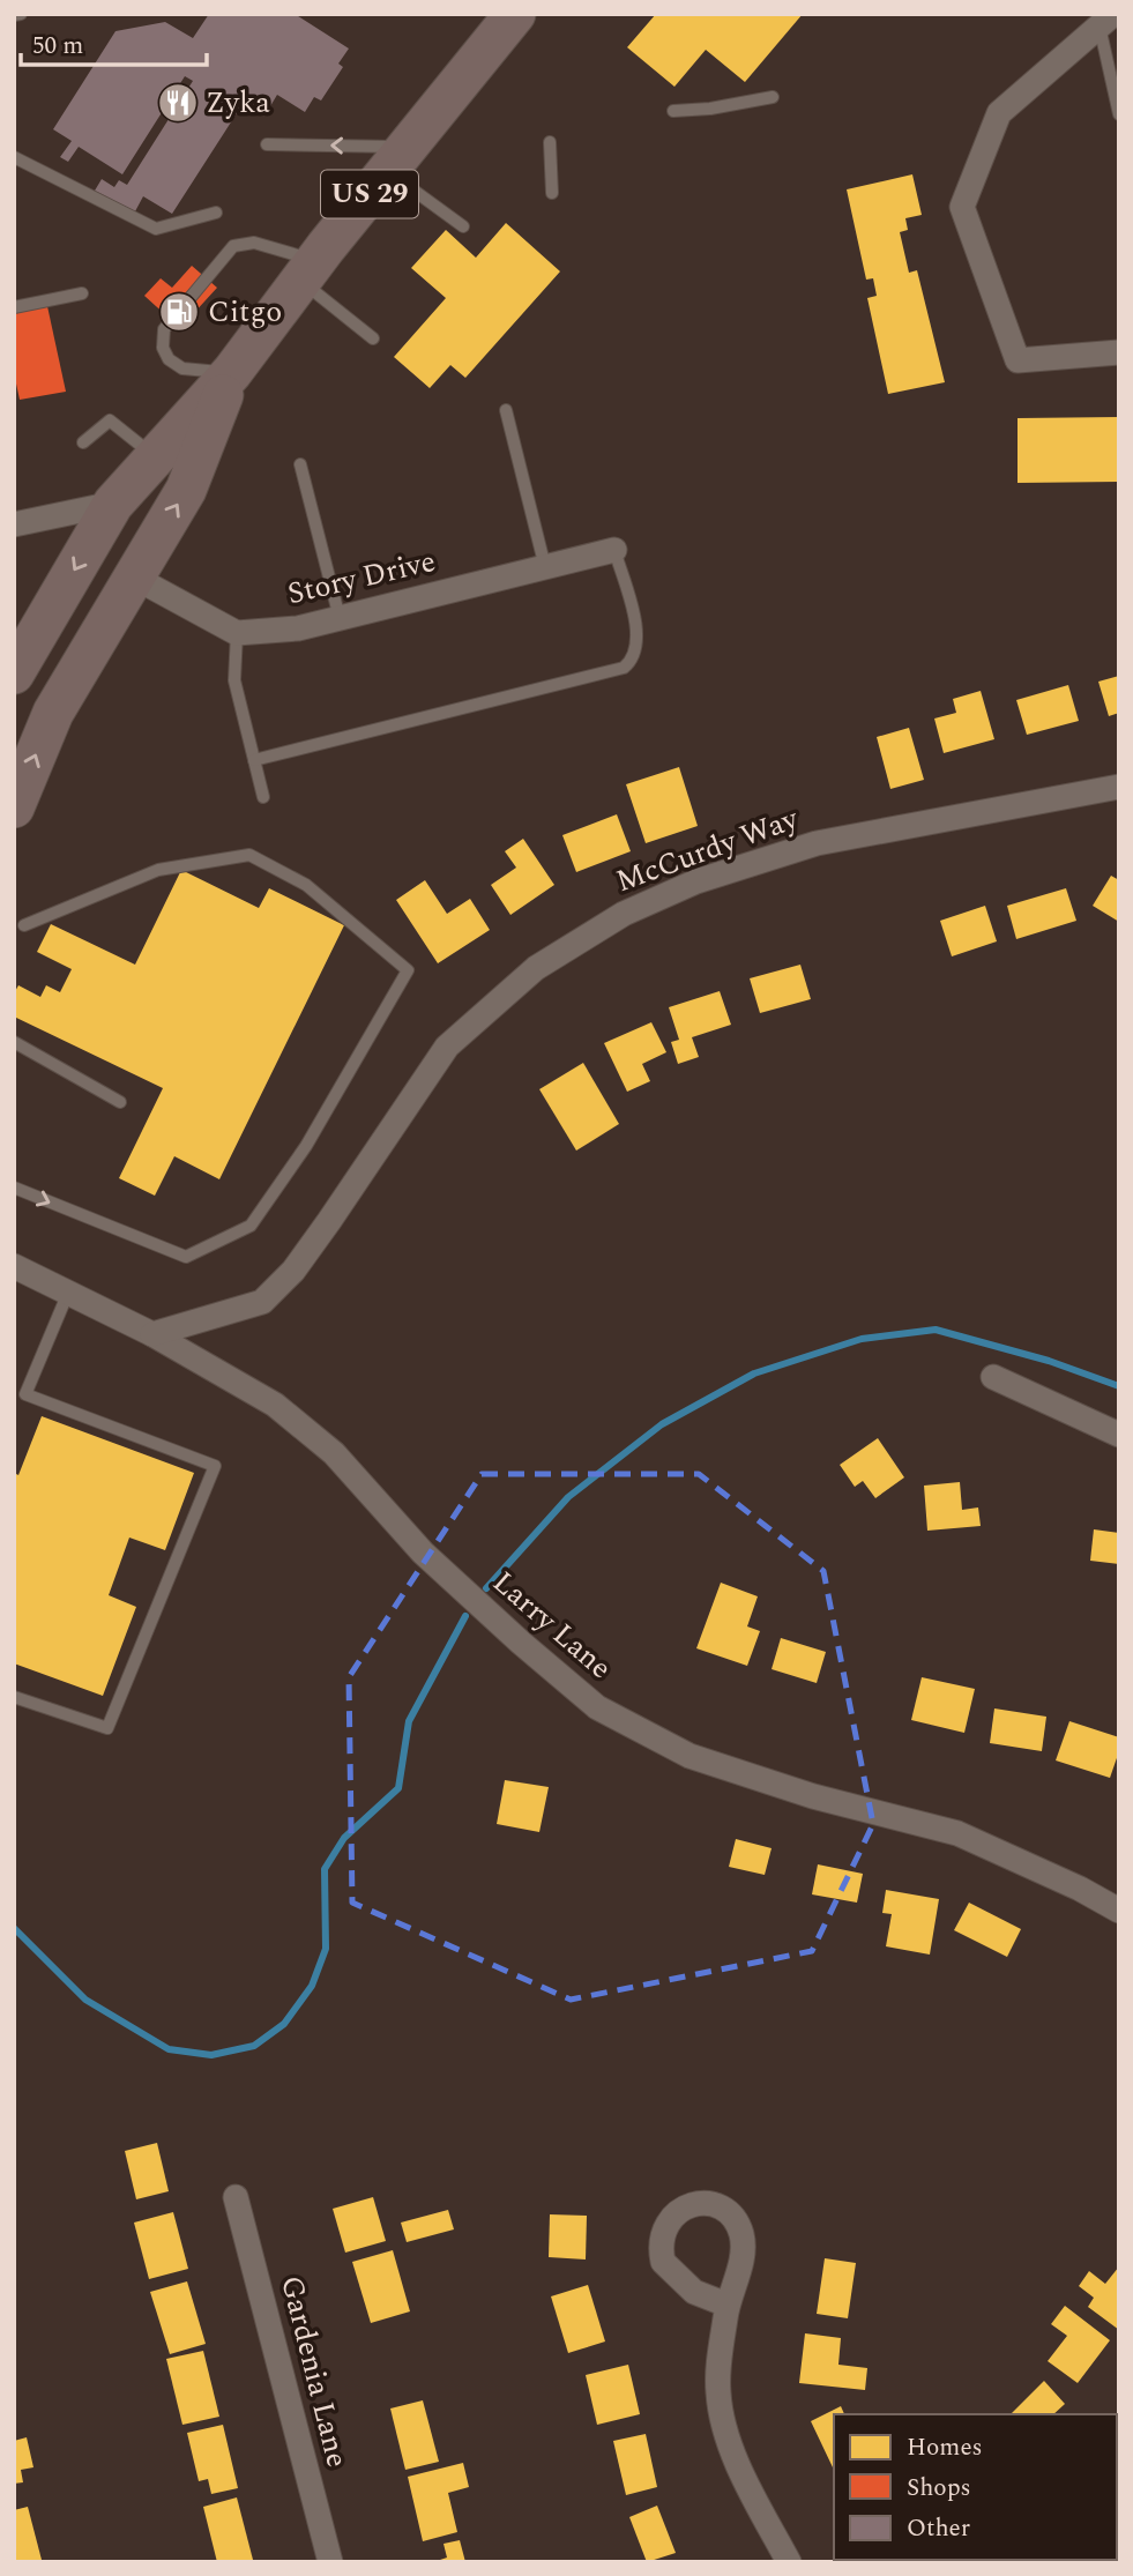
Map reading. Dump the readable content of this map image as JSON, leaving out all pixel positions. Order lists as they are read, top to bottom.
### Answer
{
  "streets": {
    "highway": ["US 29"],
    "street": [
      "Story Drive",
      "McCurdy Way",
      "Larry Lane",
      "Gardenia Lane"
    ]
  },
  "crossings": [
    ["McCurdy Way", "Larry Lane"]
  ],
  "places": {
    "restaurant": ["Zyka"],
    "fuel station": ["Citgo"]
  },
  "legend": ["Homes", "Shops", "Other"],
  "scale_bar": "50 m"
}
